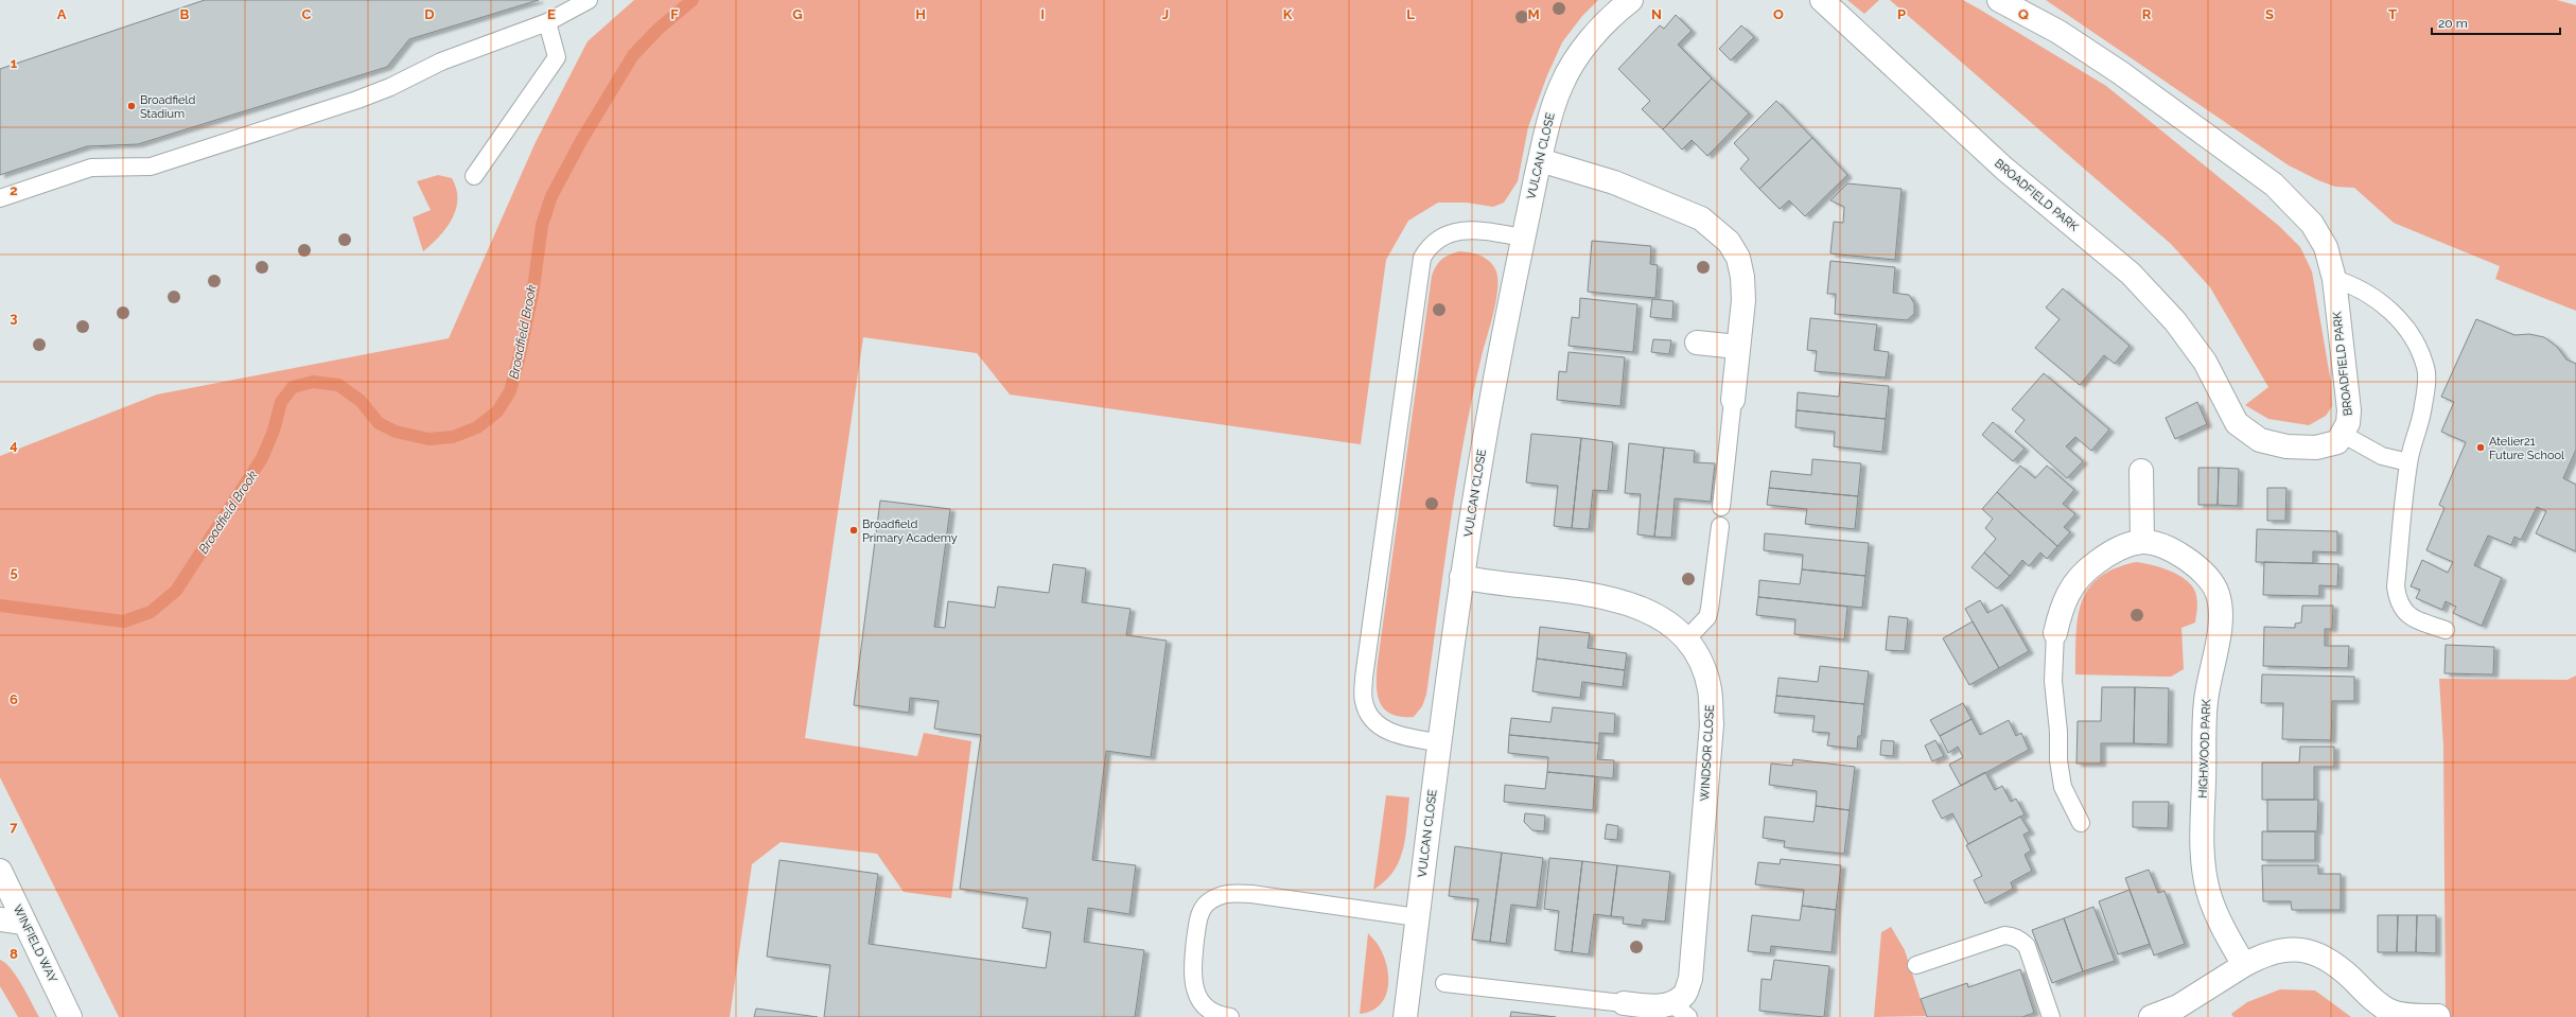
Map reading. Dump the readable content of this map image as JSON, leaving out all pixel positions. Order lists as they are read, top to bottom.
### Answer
{
  "streets": {
    "street": [
      "VULCAN CLOSE",
      "BROADFIELD PARK",
      "HIGHWOOD PARK",
      "WINDSOR CLOSE",
      "WINFIELD WAY"
    ]
  },
  "crossings": [
    ["VULCAN CLOSE", "WINDSOR CLOSE"]
  ],
  "water": ["Broadfield Brook"],
  "places": ["Broadfield Stadium", "Atelier21 Future School", "Broadfield Primary Academy"],
  "scale_bar": "20 m",
  "grid": {
    "columns": [
      "A",
      "B",
      "C",
      "D",
      "E",
      "F",
      "G",
      "H",
      "I",
      "J",
      "K",
      "L",
      "M",
      "N",
      "O",
      "P",
      "Q",
      "R",
      "S",
      "T"
    ],
    "rows": [
      "1",
      "2",
      "3",
      "4",
      "5",
      "6",
      "7",
      "8"
    ]
  }
}
